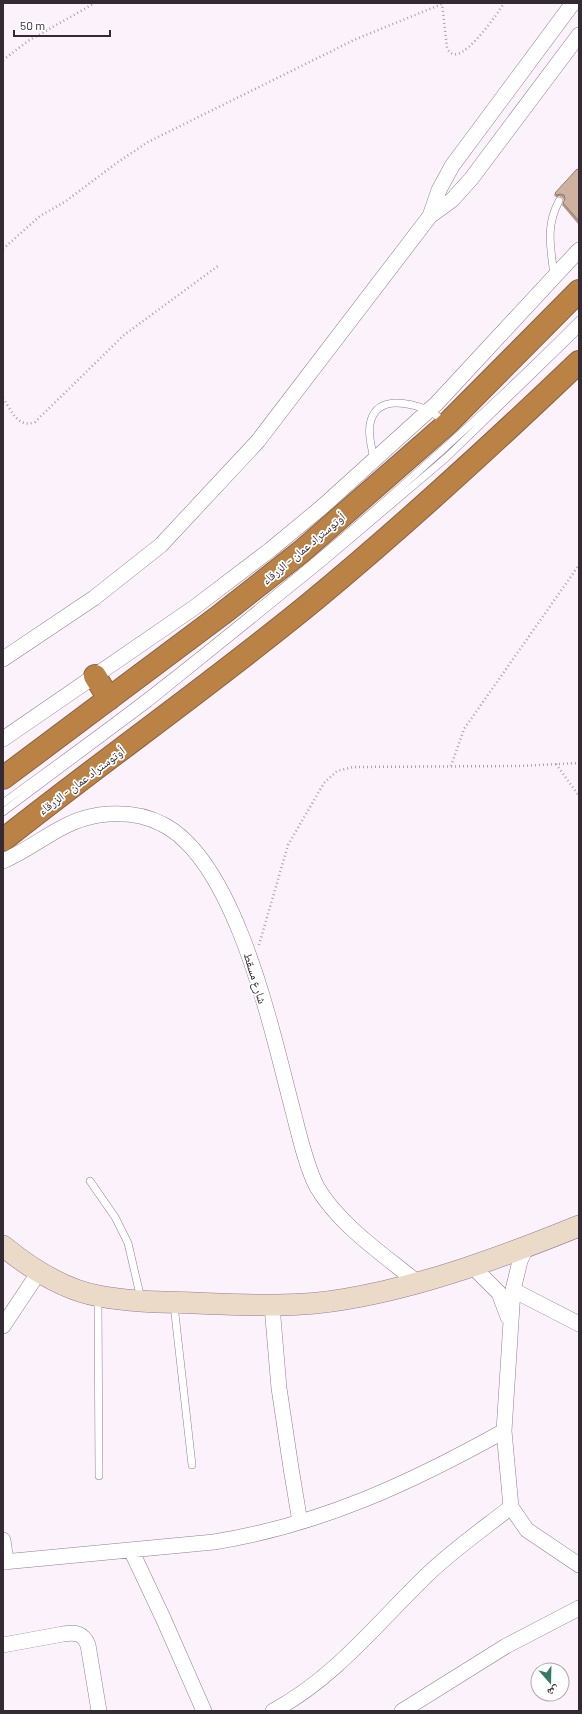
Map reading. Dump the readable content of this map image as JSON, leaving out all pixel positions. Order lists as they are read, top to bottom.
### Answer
{
  "streets": {
    "highway": ["أوتوستراد عمان - الزرقاء"],
    "street": ["شارع مسقط"]
  },
  "scale_bar": "50 m",
  "north": "bottom"
}
